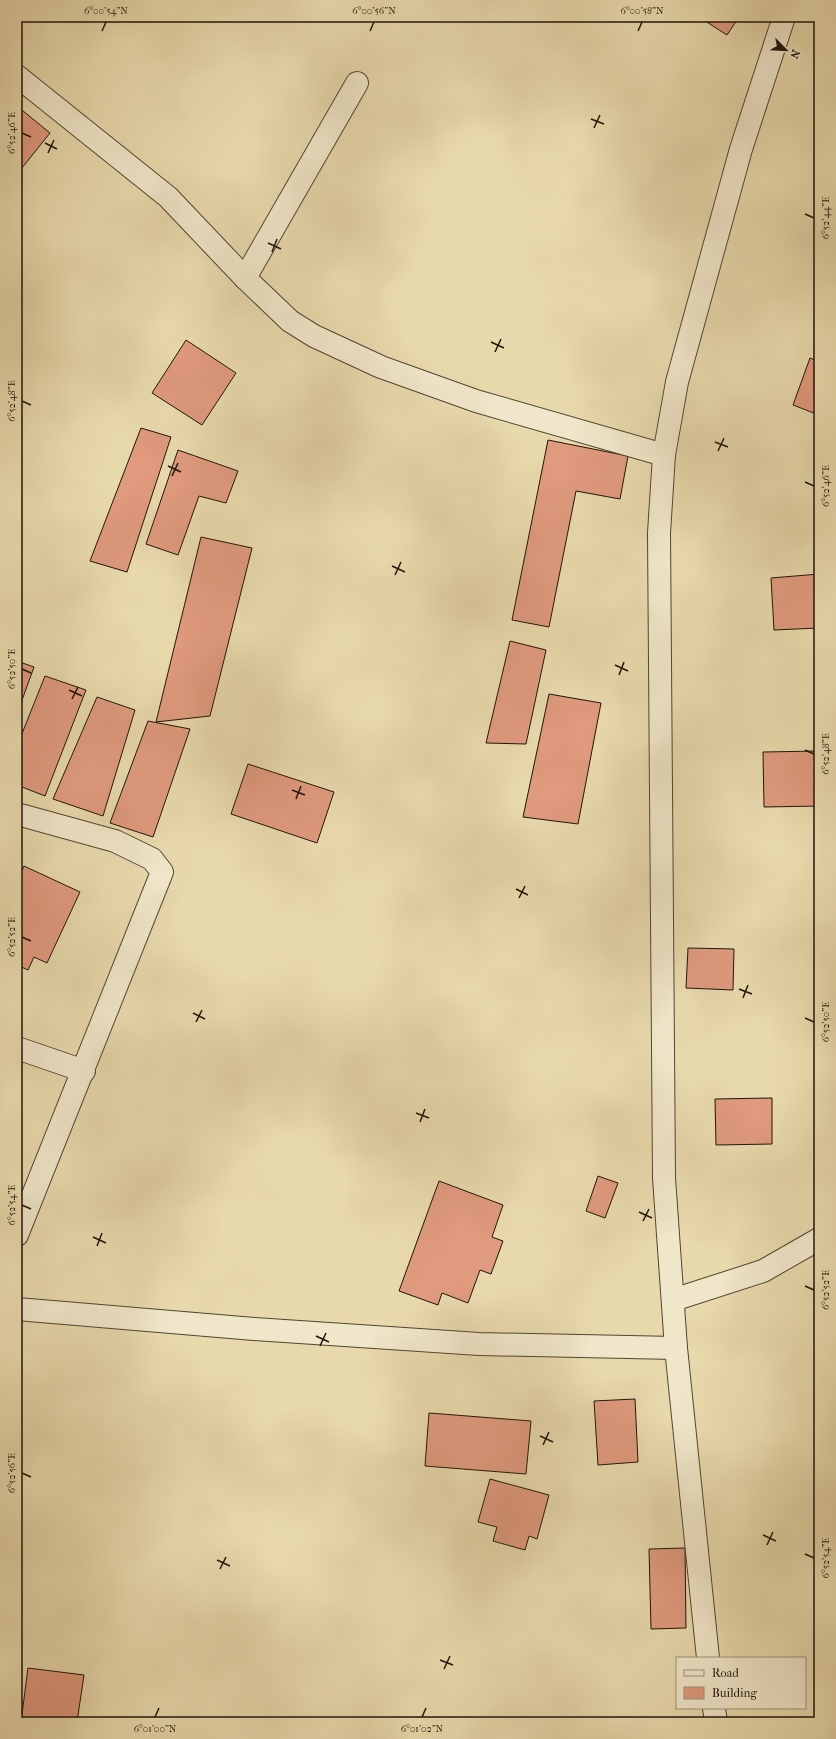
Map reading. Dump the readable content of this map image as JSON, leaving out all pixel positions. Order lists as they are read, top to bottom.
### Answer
{
  "legend": ["Road", "Building"],
  "north": "bottom right",
  "coordinates": [
    "6°00'54\"N",
    "6°00'56\"N",
    "6°00'58\"N",
    "6°52'46\"E",
    "6°52'44\"E",
    "6°52'48\"E",
    "6°52'50\"E",
    "6°52'52\"E",
    "6°52'54\"E",
    "6°52'56\"E",
    "6°01'00\"N",
    "6°01'02\"N"
  ]
}
